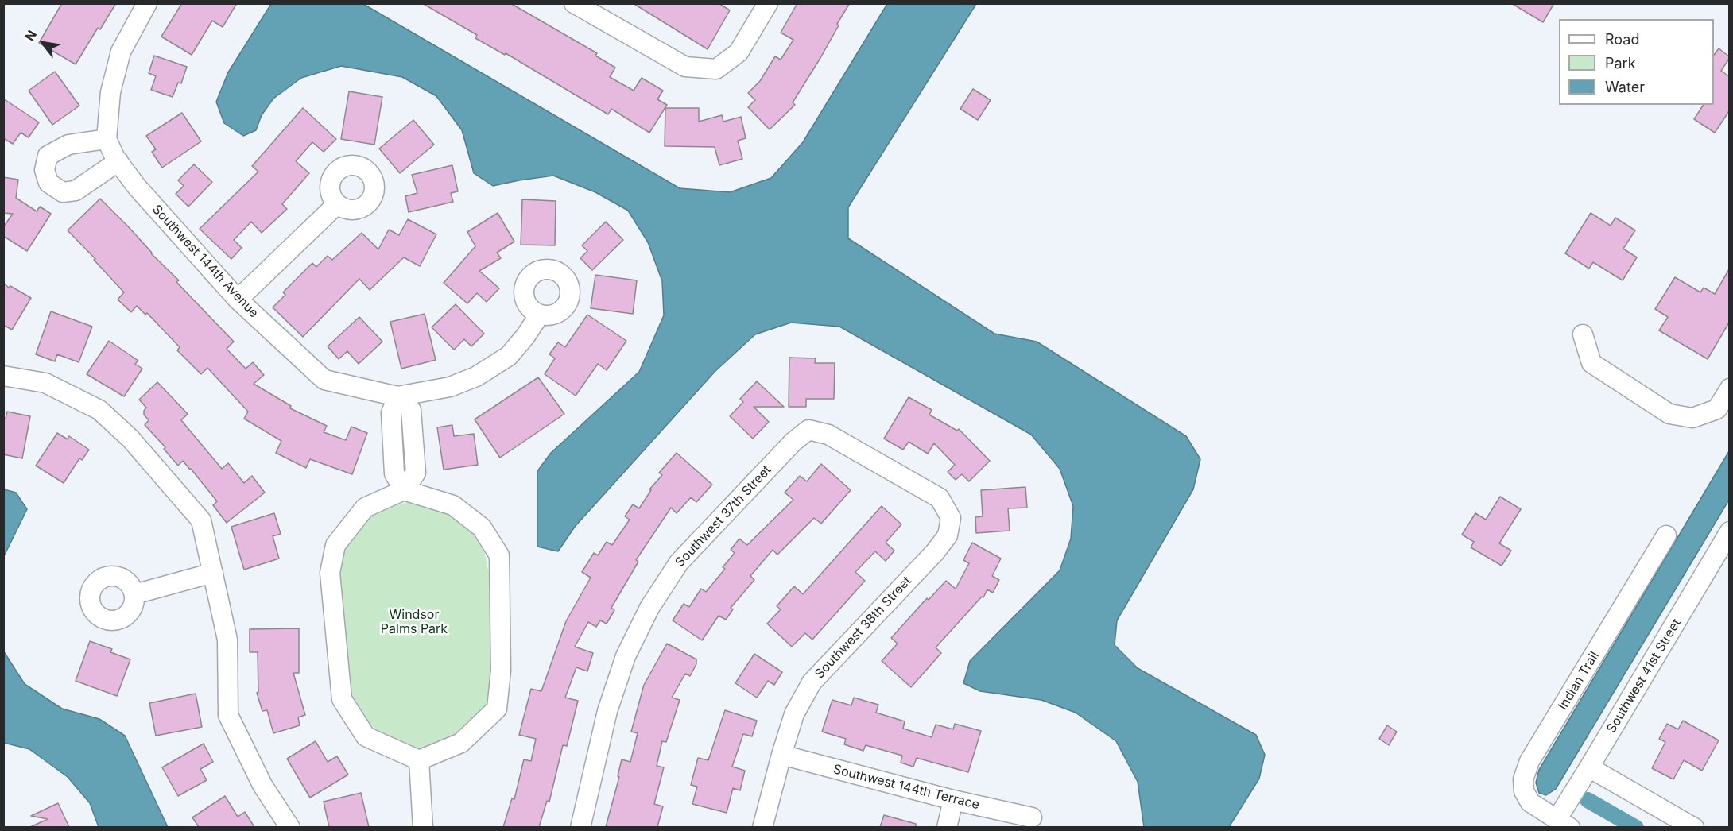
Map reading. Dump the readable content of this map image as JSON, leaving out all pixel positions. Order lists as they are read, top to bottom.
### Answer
{
  "streets": {
    "street": [
      "Southwest 144th Avenue",
      "Southwest 37th Street",
      "Southwest 38th Street",
      "Southwest 41st Street",
      "Indian Trail",
      "Southwest 144th Terrace"
    ]
  },
  "crossings": [
    ["Southwest 37th Street", "Southwest 38th Street"],
    ["Southwest 38th Street", "Southwest 144th Terrace"],
    ["Southwest 41st Street", "Indian Trail"]
  ],
  "parks": ["Windsor Palms Park"],
  "legend": ["Road", "Park", "Water"],
  "north": "top left"
}
